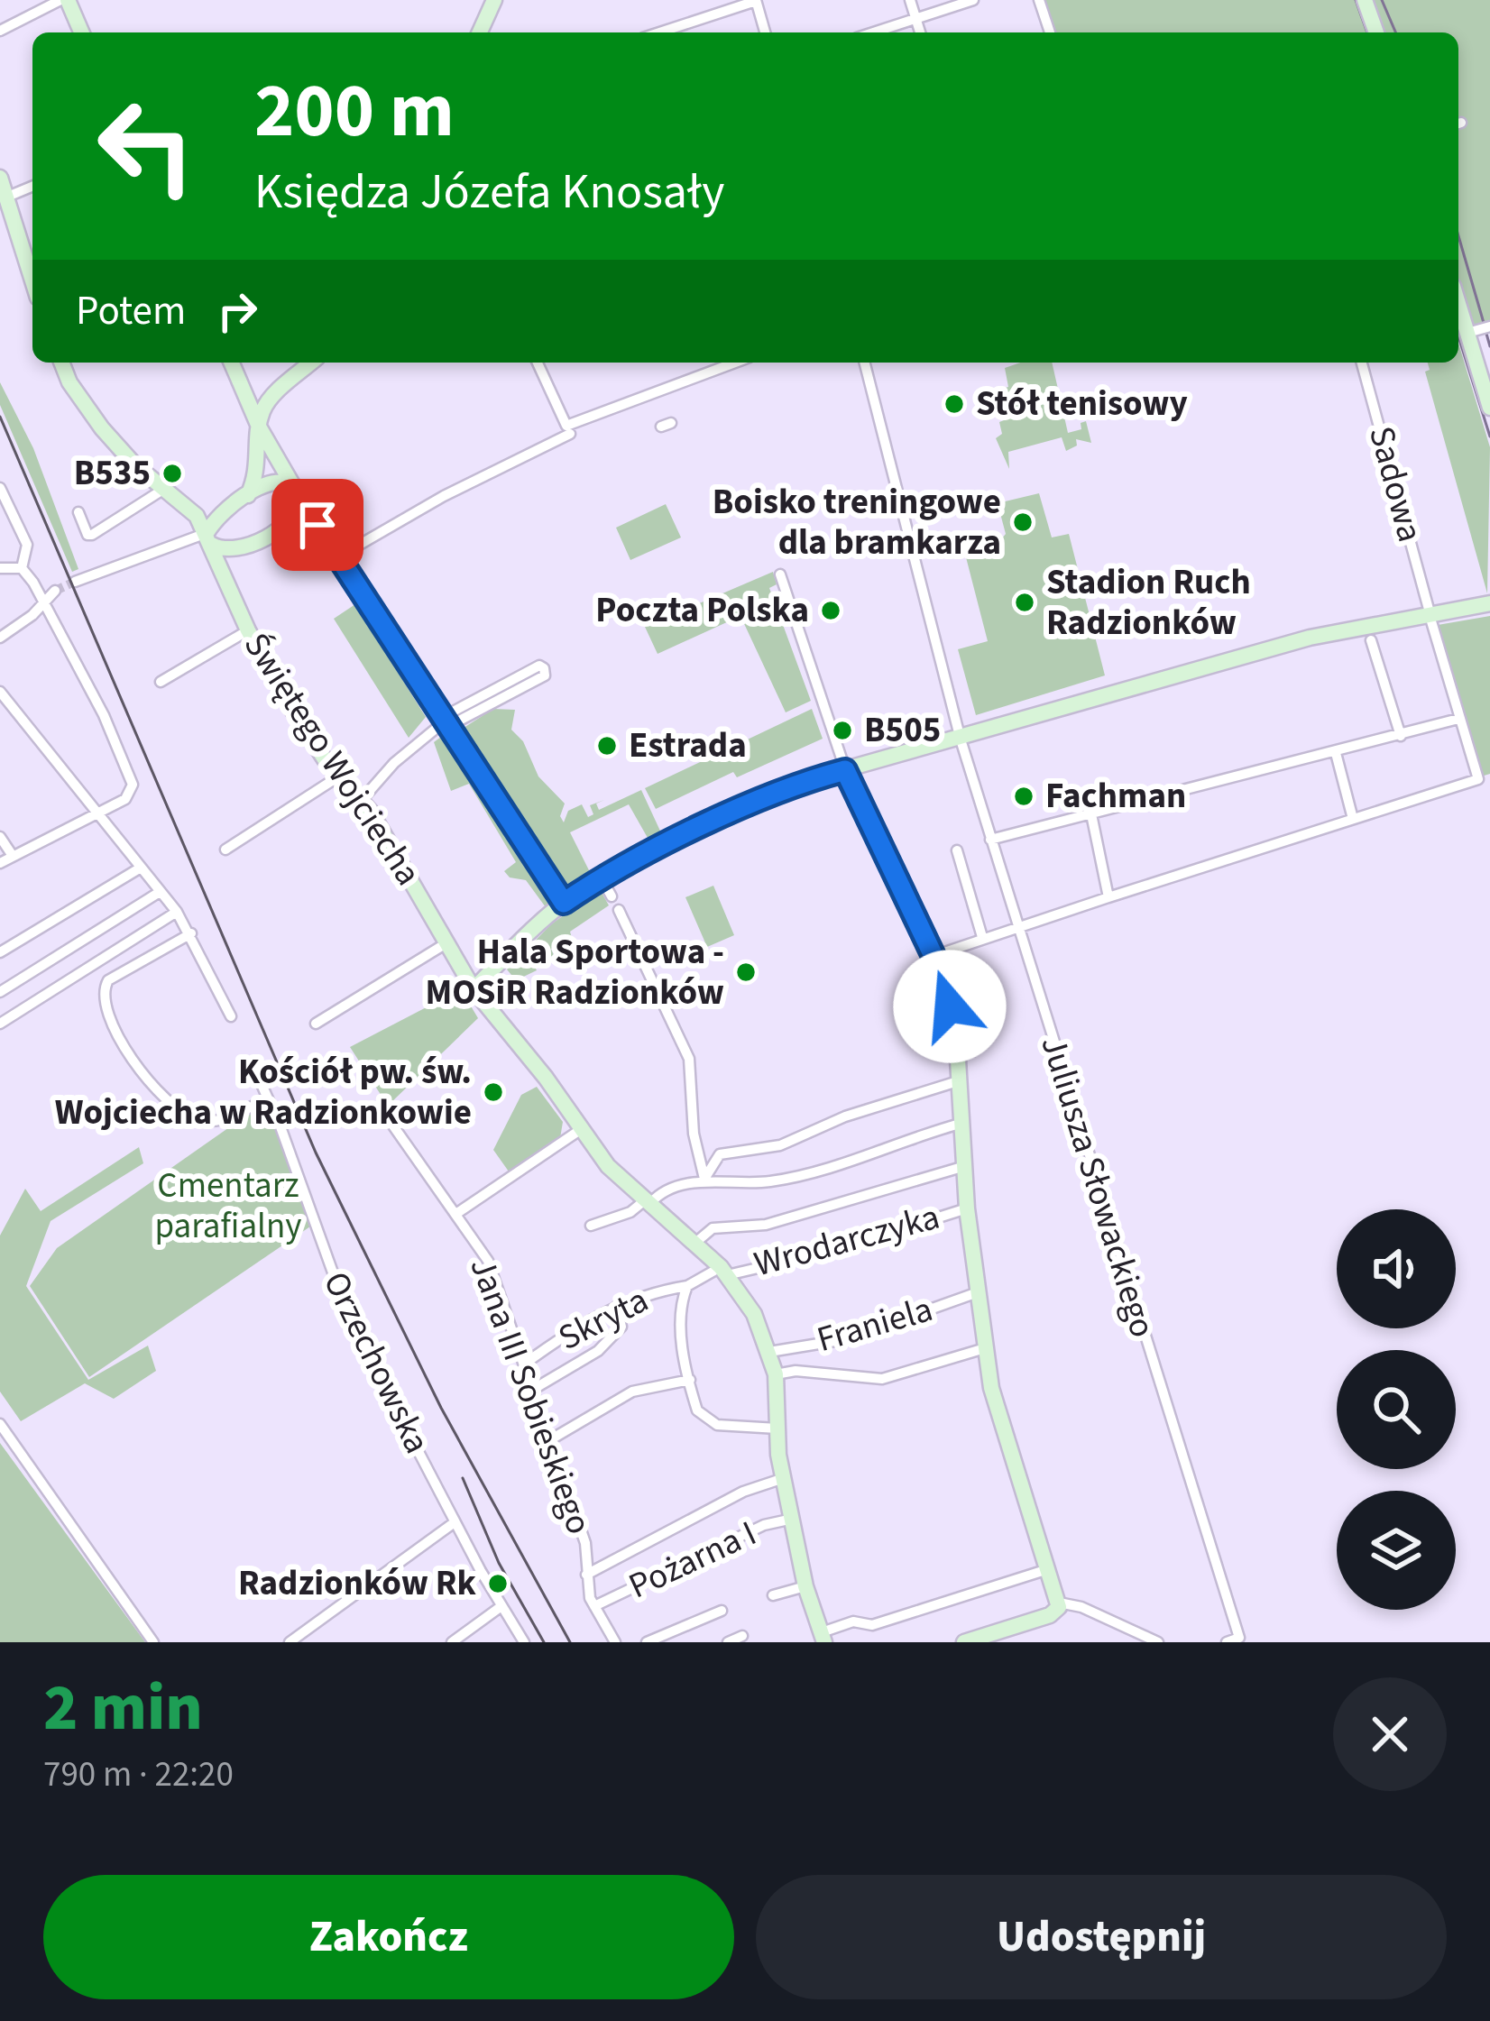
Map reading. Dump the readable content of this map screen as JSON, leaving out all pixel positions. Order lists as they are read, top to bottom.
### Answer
{
  "streets": {
    "street": [
      "Sadowa",
      "Świętego Wojciecha",
      "Juliusza Słowackiego",
      "Wrodarczyka",
      "Skryta",
      "Franiela",
      "Orzechowska",
      "Jana III Sobieskiego",
      "Pożarna I"
    ]
  },
  "crossings": [
    ["Świętego Wojciecha", "Wrodarczyka"],
    ["Świętego Wojciecha", "Franiela"],
    ["Świętego Wojciecha", "Pożarna I"],
    ["Wrodarczyka", "Skryta"],
    ["Skryta", "Jana III Sobieskiego"],
    ["Jana III Sobieskiego", "Pożarna I"]
  ],
  "parks": ["Cmentarz parafialny"],
  "places": [
    "Stół tenisowy",
    "B535",
    "Boisko treningowe dla bramkarza",
    "Stadion Ruch Radzionków",
    "Poczta Polska",
    "B505",
    "Estrada",
    "Fachman",
    "Hala Sportowa - MOSiR Radzionków",
    "Kościół pw. św. Wojciecha w Radzionkowie",
    "Radzionków Rk"
  ],
  "page": {
    "turn": ["200 m", "Księdza Józefa Knosały"],
    "then": "Potem",
    "heading": ["2 min", "790 m · 22:20"],
    "buttons": ["Zakończ", "Udostępnij"]
  }
}
